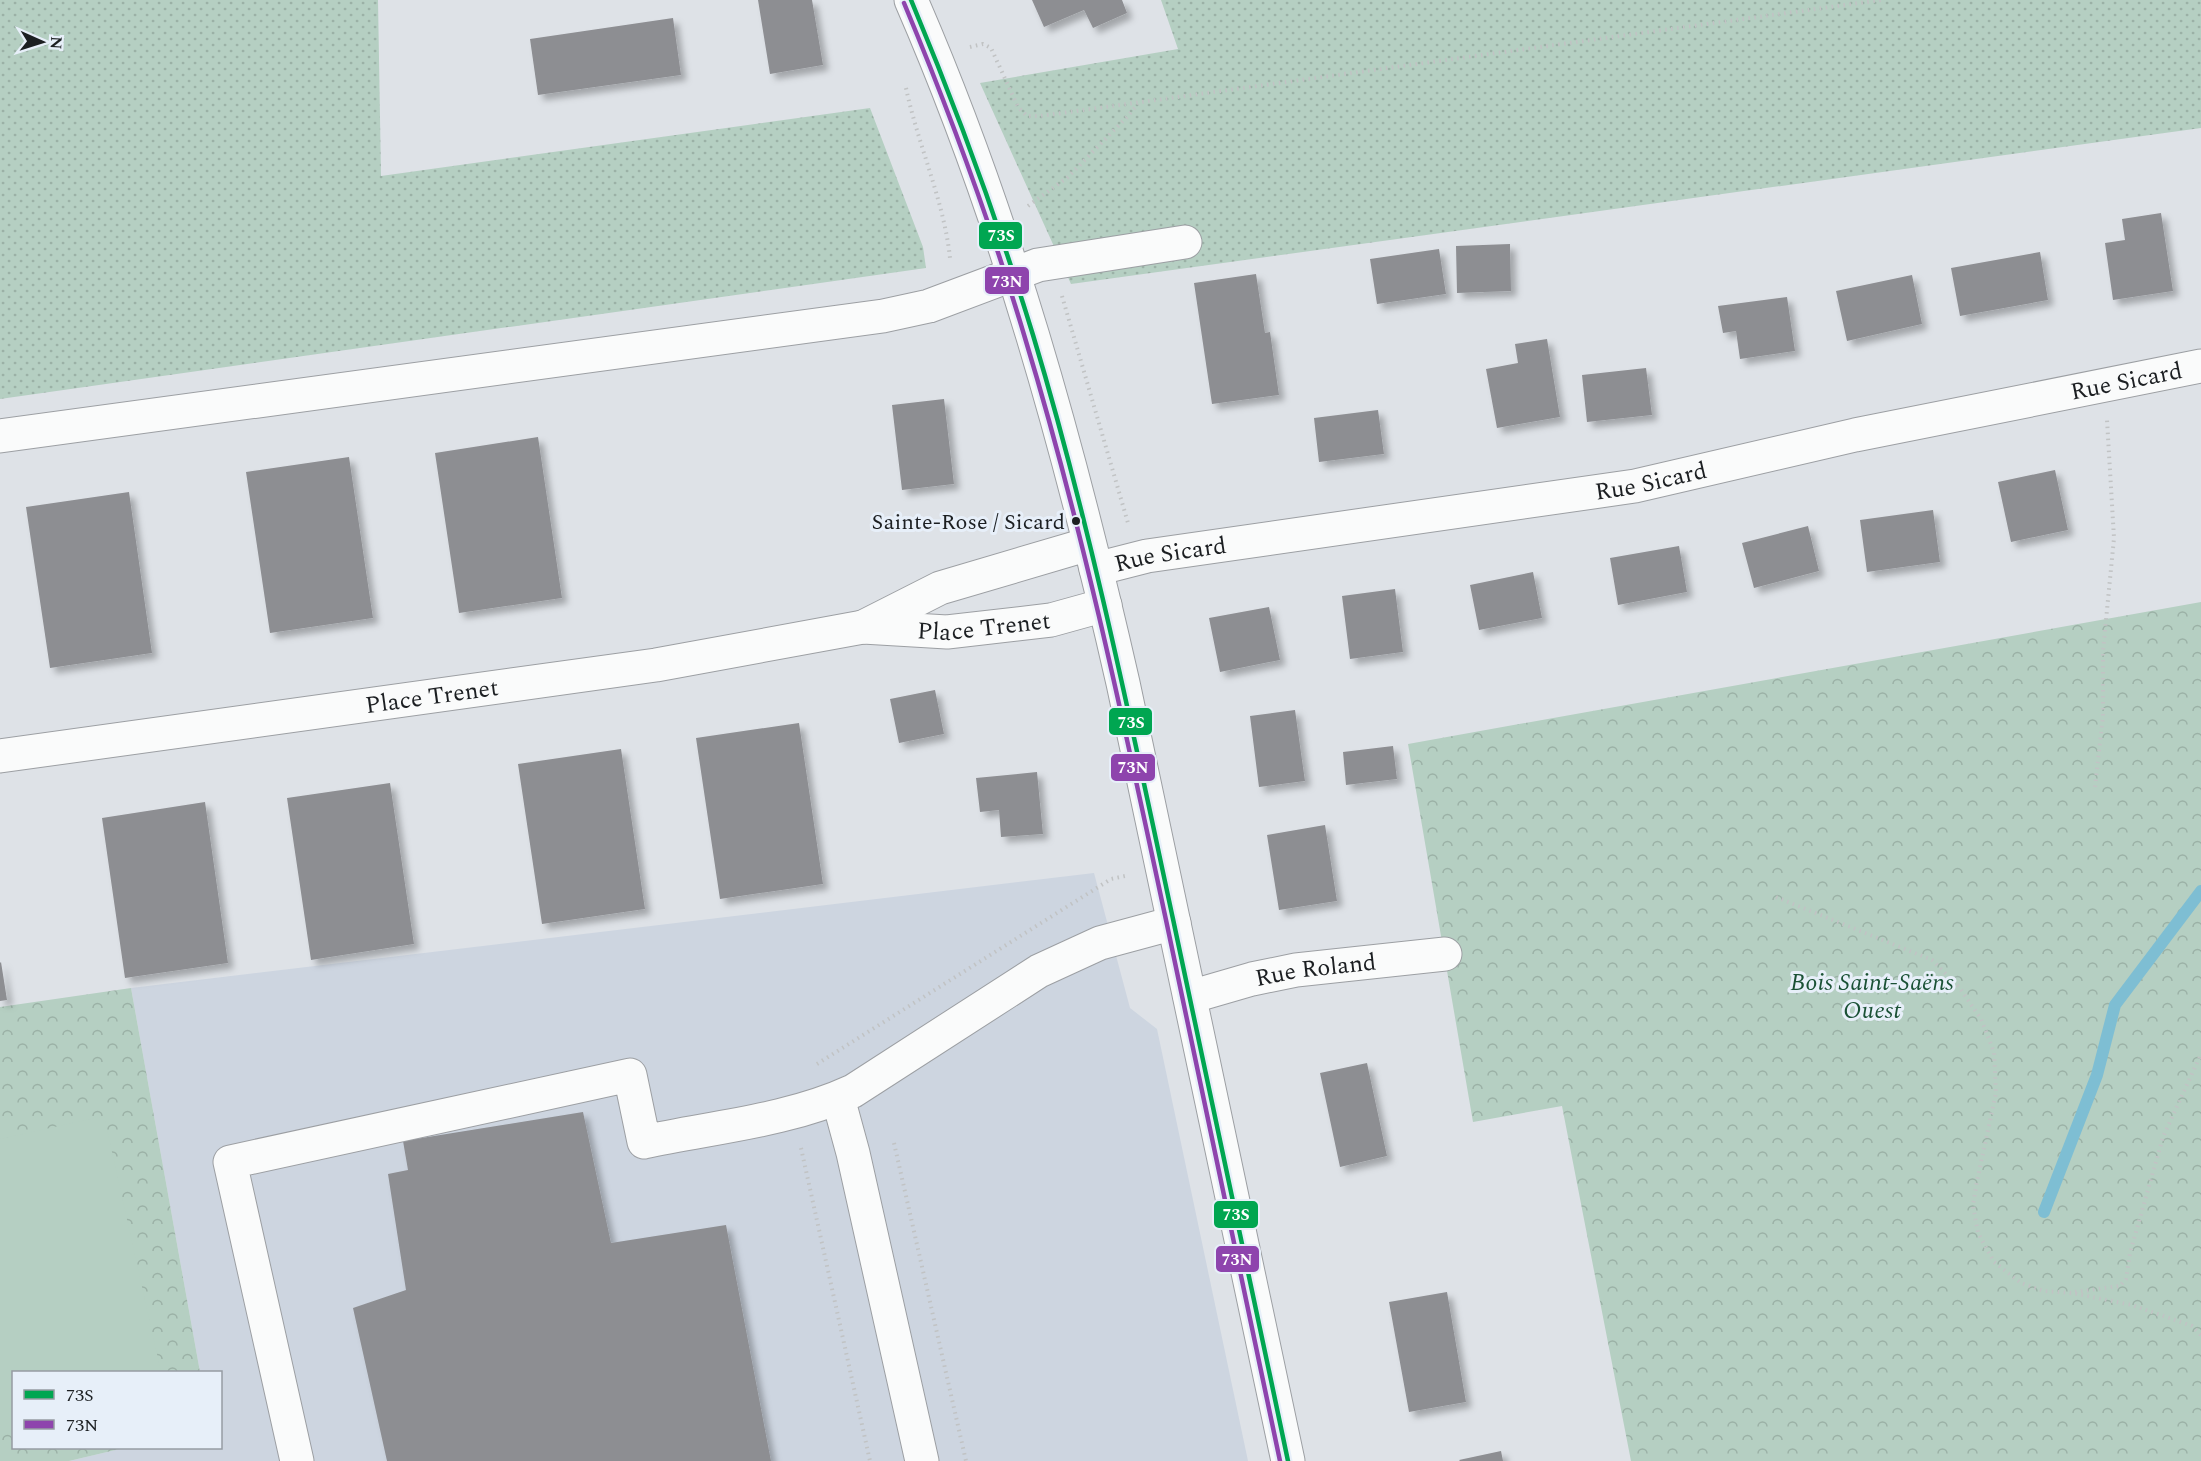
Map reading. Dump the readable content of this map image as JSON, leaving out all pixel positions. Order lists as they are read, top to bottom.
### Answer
{
  "streets": {
    "street": ["Rue Sicard", "Place Trenet", "Rue Roland"]
  },
  "crossings": [
    ["Rue Sicard", "Place Trenet"]
  ],
  "parks": ["Bois Saint-Saëns Ouest"],
  "places": ["Sainte-Rose / Sicard"],
  "lines": ["transit line 73S", "transit line 73N"],
  "legend": ["73S", "73N"],
  "north": "right"
}
